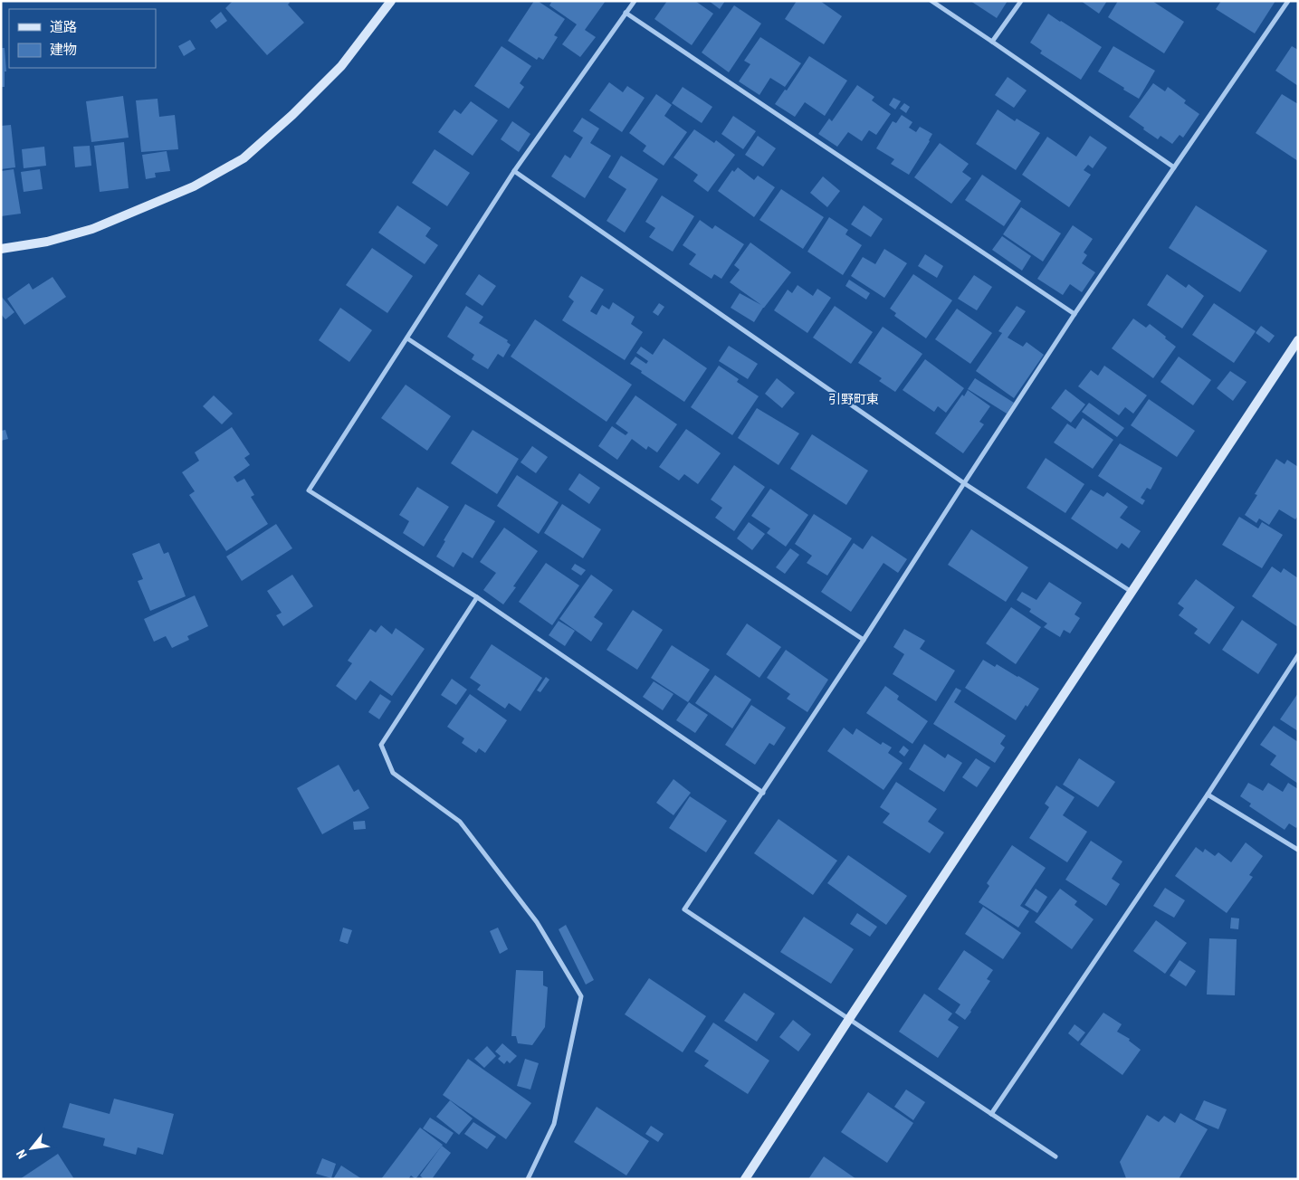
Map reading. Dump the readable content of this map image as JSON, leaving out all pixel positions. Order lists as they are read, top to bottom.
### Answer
{
  "districts": ["引野町東"],
  "legend": ["道路", "建物"],
  "north": "bottom left"
}
